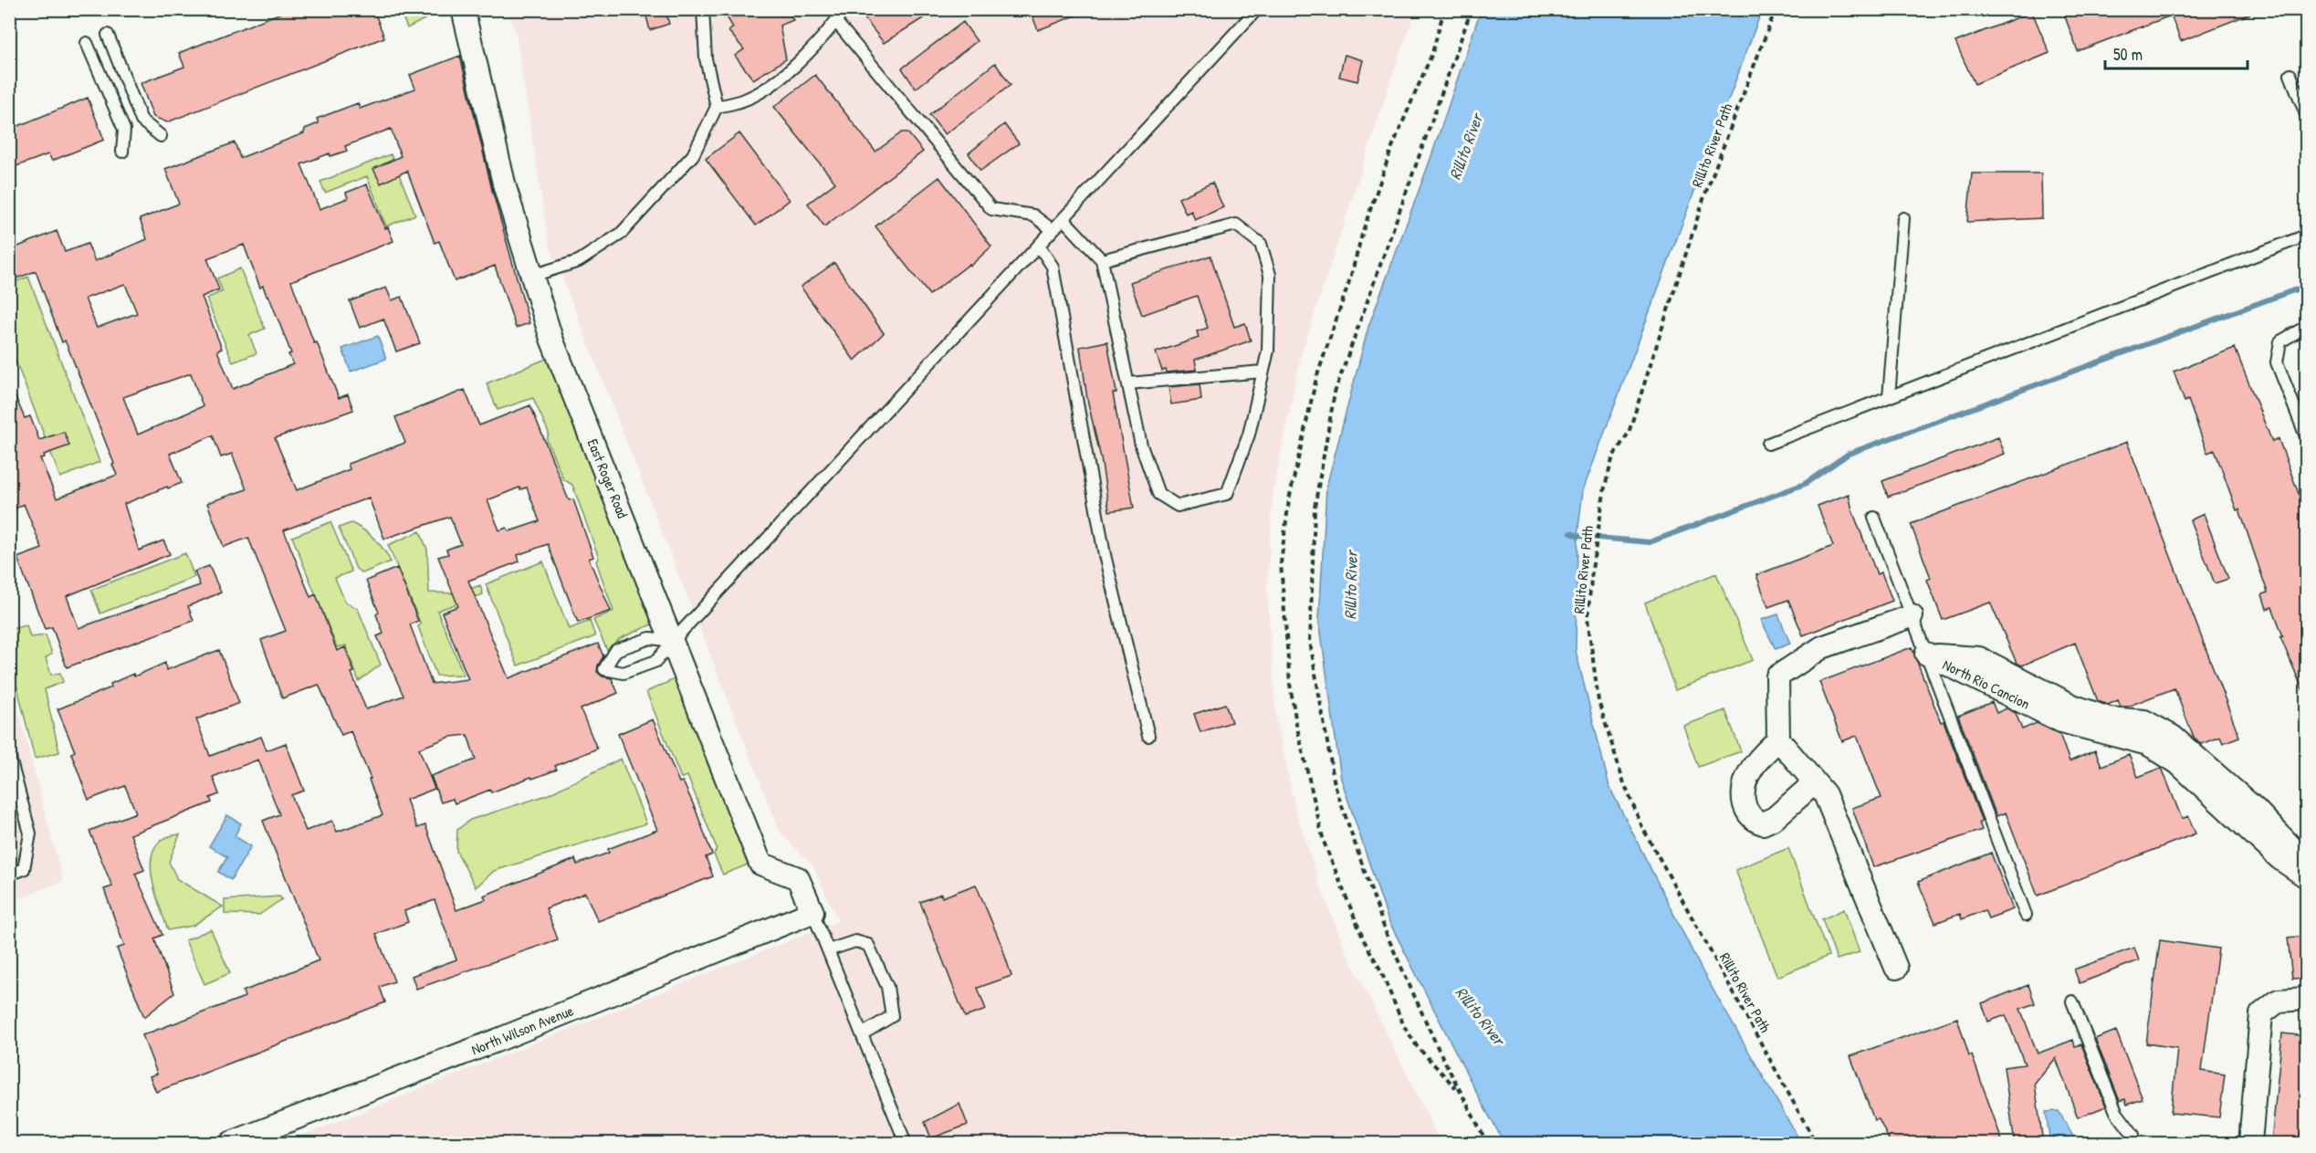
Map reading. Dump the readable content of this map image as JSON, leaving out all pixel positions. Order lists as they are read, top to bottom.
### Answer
{
  "streets": {
    "street": ["East Roger Road", "North Rio Cancion", "North Wilson Avenue"],
    "path": ["Rillito River Path"]
  },
  "crossings": [
    ["East Roger Road", "North Wilson Avenue"]
  ],
  "water": ["Rillito River"],
  "scale_bar": "50 m"
}
